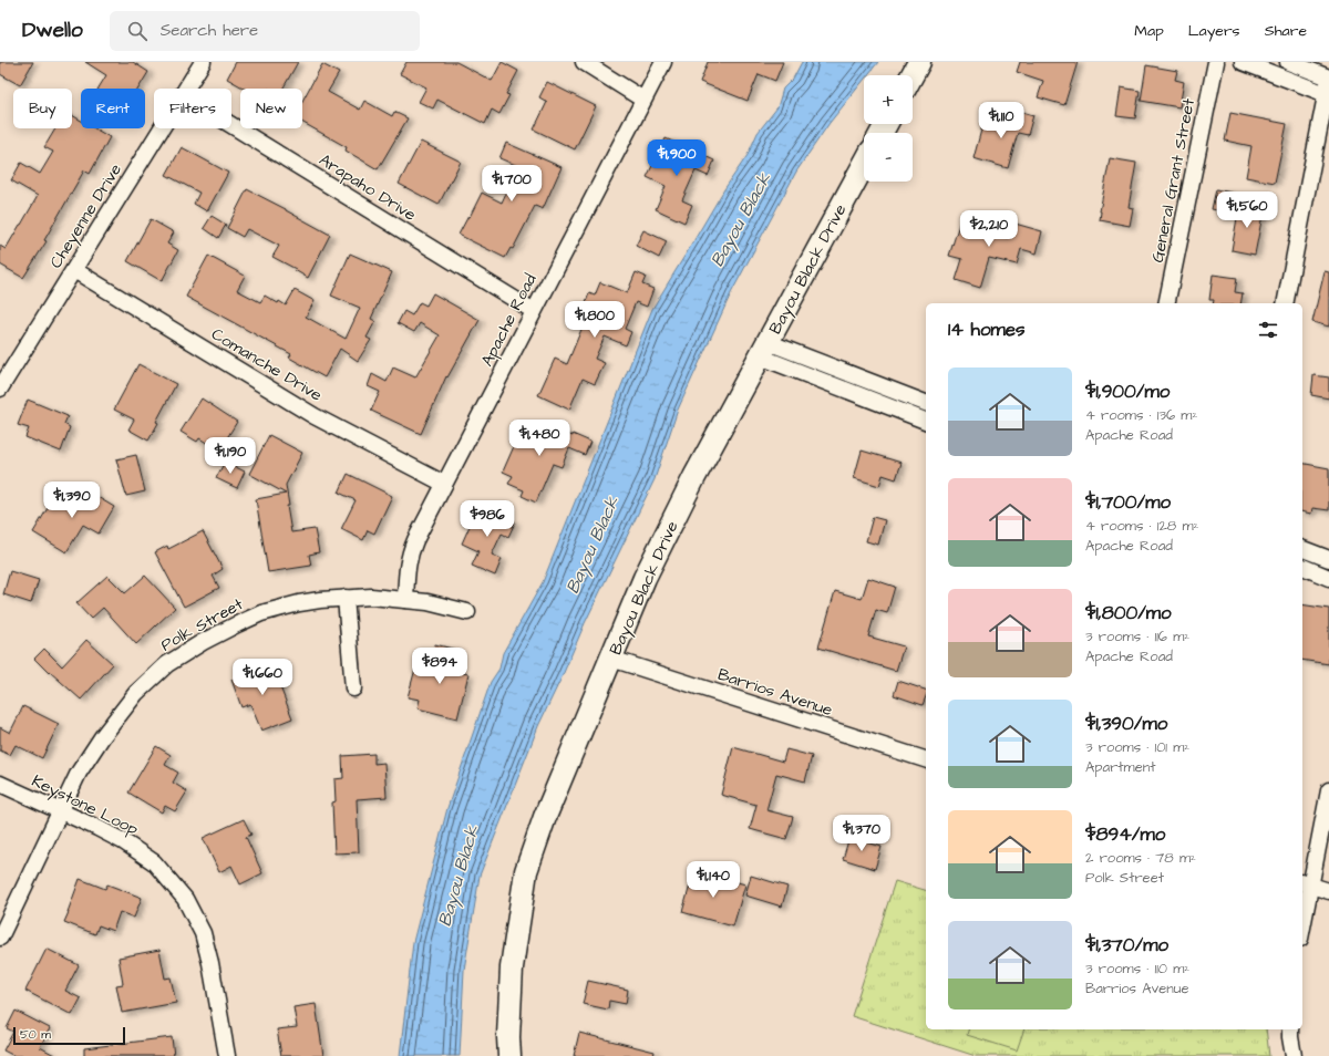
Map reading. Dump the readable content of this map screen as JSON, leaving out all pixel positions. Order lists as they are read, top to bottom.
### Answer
{
  "streets": {
    "main road": ["Bayou Black Drive"],
    "street": [
      "General Grant Street",
      "Arapaho Drive",
      "Cheyenne Drive",
      "Apache Road",
      "Comanche Drive",
      "Polk Street",
      "Barrios Avenue",
      "Keystone Loop"
    ]
  },
  "crossings": [
    ["Arapaho Drive", "Apache Road"],
    ["Cheyenne Drive", "Comanche Drive"],
    ["Bayou Black Drive", "Barrios Avenue"],
    ["Apache Road", "Comanche Drive"],
    ["Apache Road", "Polk Street"],
    ["Polk Street", "Keystone Loop"]
  ],
  "water": ["Bayou Black"],
  "scale_bar": "50 m",
  "page": {
    "header": "Dwello",
    "search": "Search here",
    "nav": ["Map", "Layers", "Share"],
    "map_buttons": ["+", "−"],
    "chip": [
      "Buy",
      "Rent",
      "Filters",
      "New"
    ],
    "price": [
      "$1,110",
      "$1,900",
      "$1,700",
      "$1,560",
      "$2,210",
      "$1,800",
      "$1,480",
      "$1,190",
      "$1,390",
      "$986",
      "$894",
      "$1,660",
      "$1,370",
      "$1,140"
    ],
    "heading": "14 homes",
    "list": [
      {
        "name": "$1,900/mo",
        "note": "4 rooms · 136 m² · Apache Road"
      },
      {
        "name": "$1,700/mo",
        "note": "4 rooms · 128 m² · Apache Road"
      },
      {
        "name": "$1,800/mo",
        "note": "3 rooms · 116 m² · Apache Road"
      },
      {
        "name": "$1,390/mo",
        "note": "3 rooms · 101 m² · Apartment"
      },
      {
        "name": "$894/mo",
        "note": "2 rooms · 78 m² · Polk Street"
      },
      {
        "name": "$1,370/mo",
        "note": "3 rooms · 110 m² · Barrios Avenue"
      }
    ],
    "scale": "50 m"
  }
}
